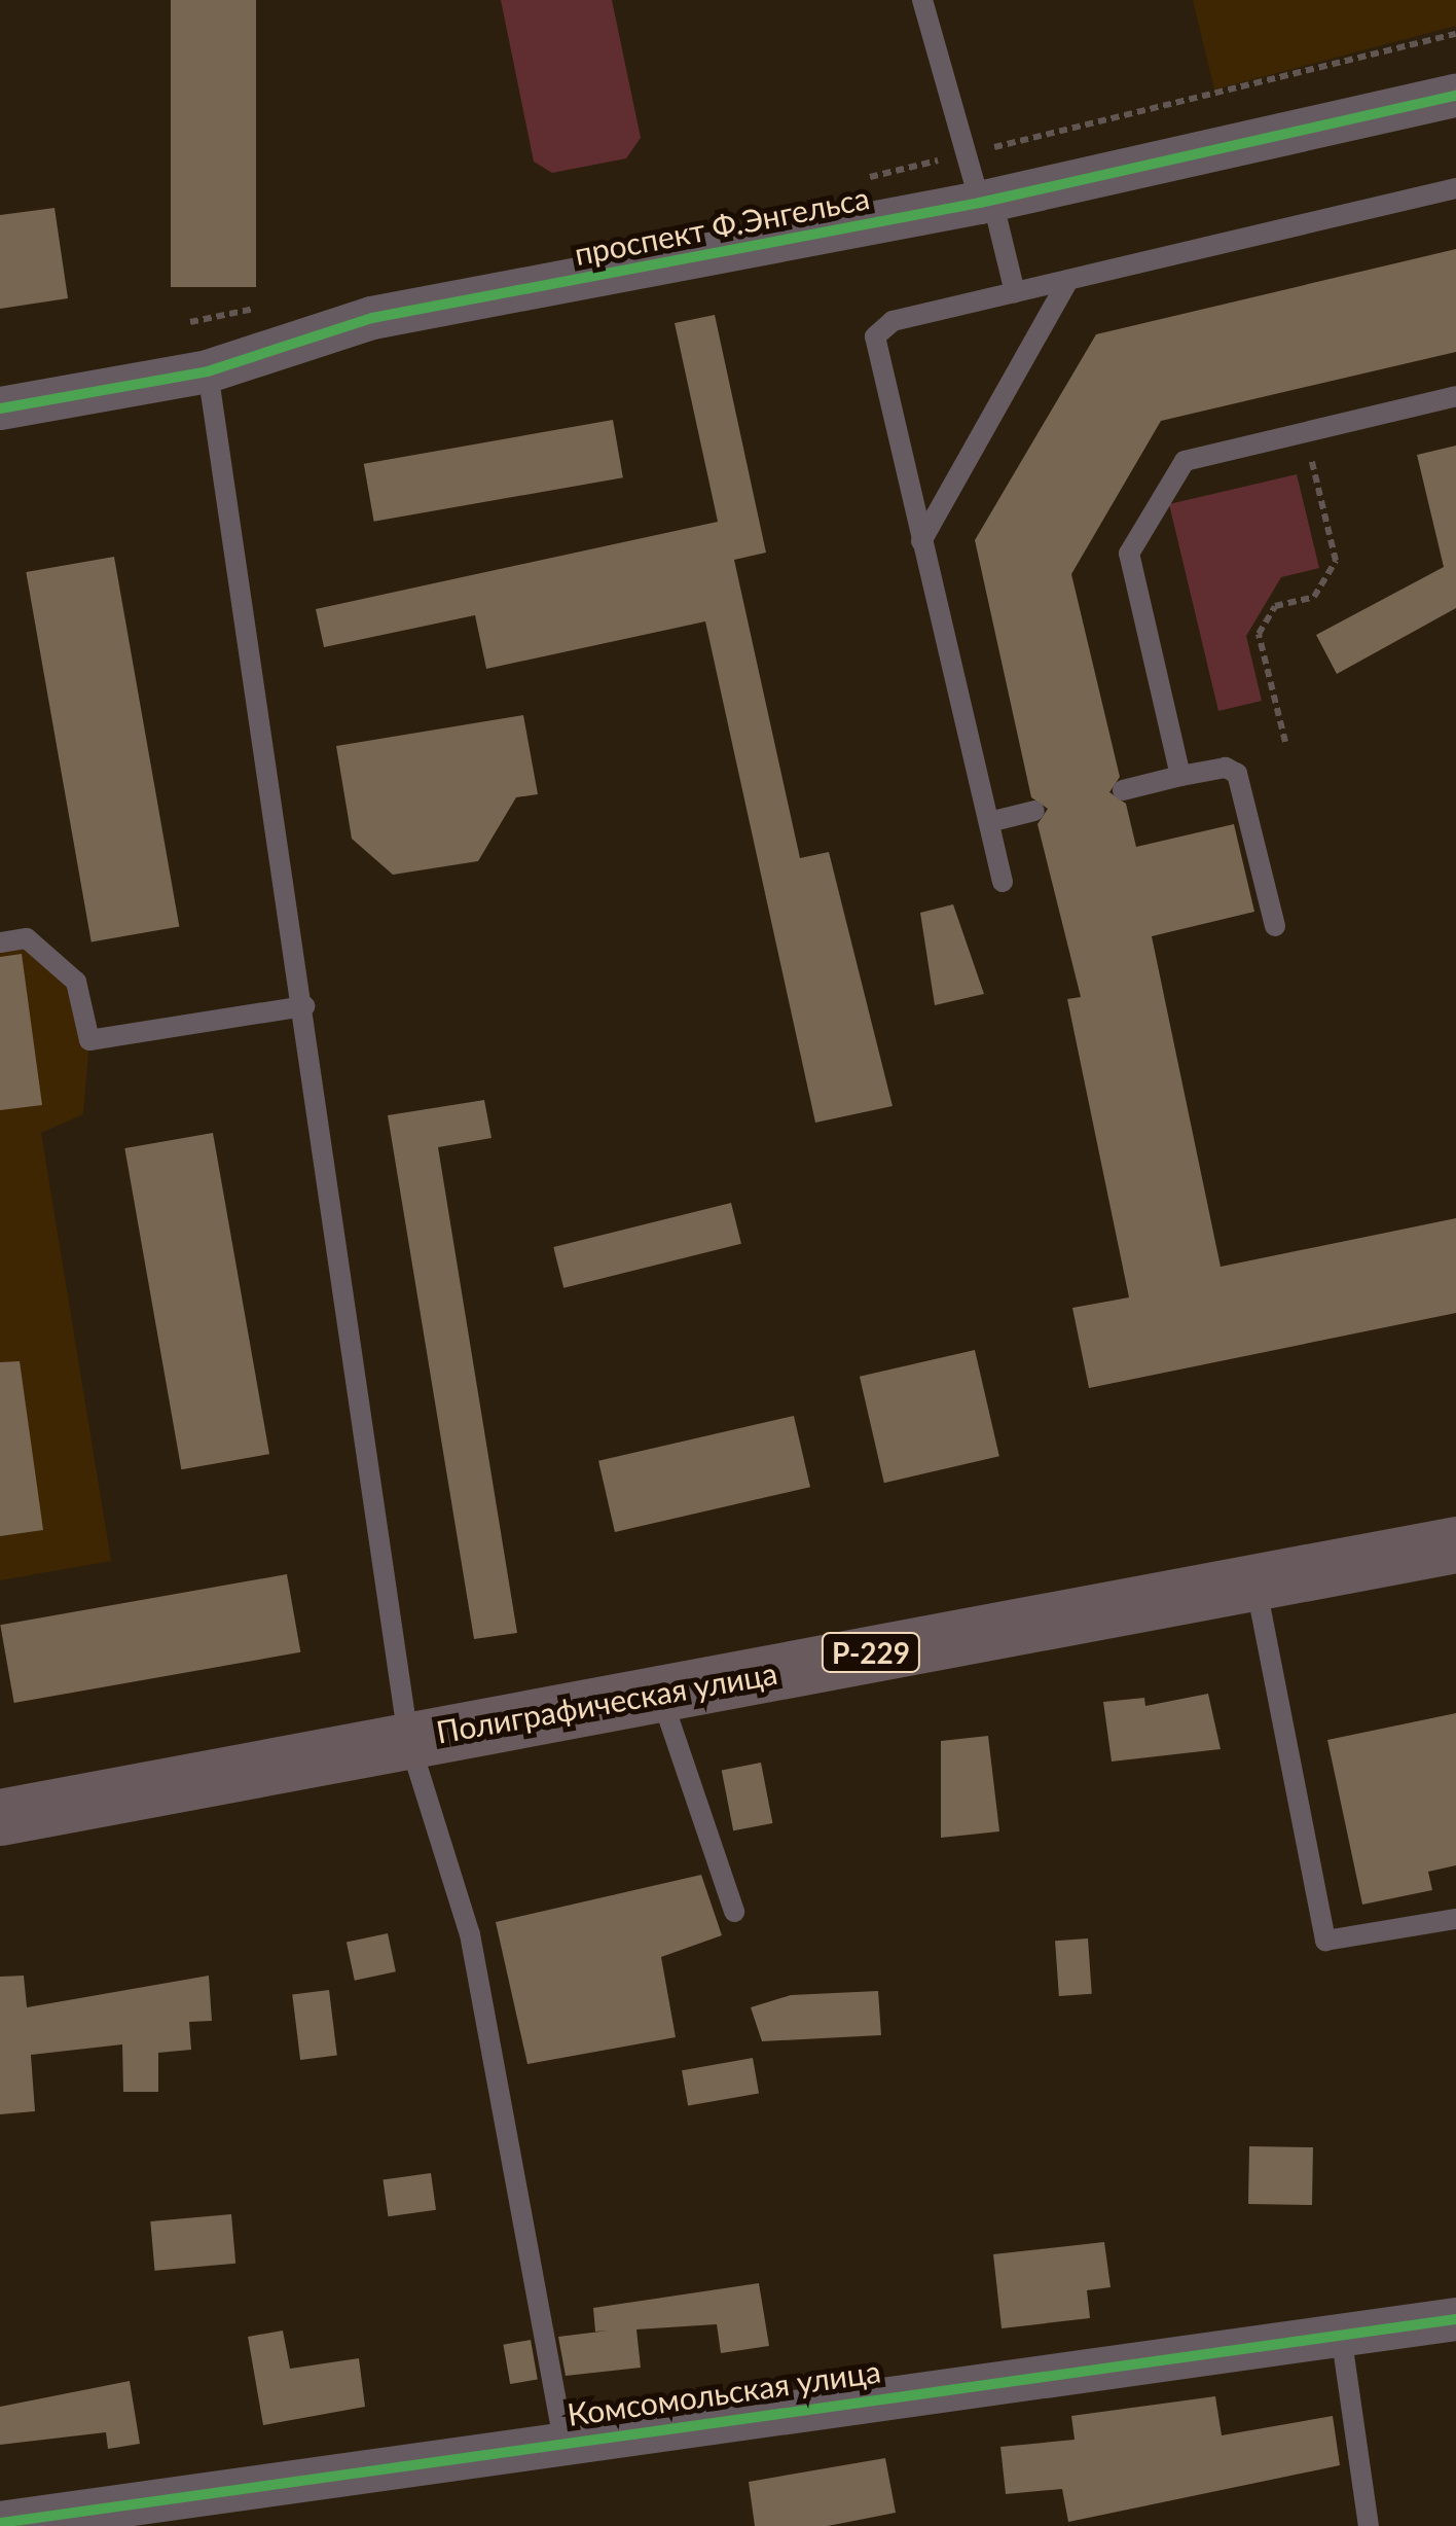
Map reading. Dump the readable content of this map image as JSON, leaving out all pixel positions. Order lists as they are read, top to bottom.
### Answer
{
  "streets": {
    "main road": ["Р-229", "Полиграфическая улица"],
    "street": ["проспект Ф.Энгельса", "Комсомольская улица"]
  }
}
